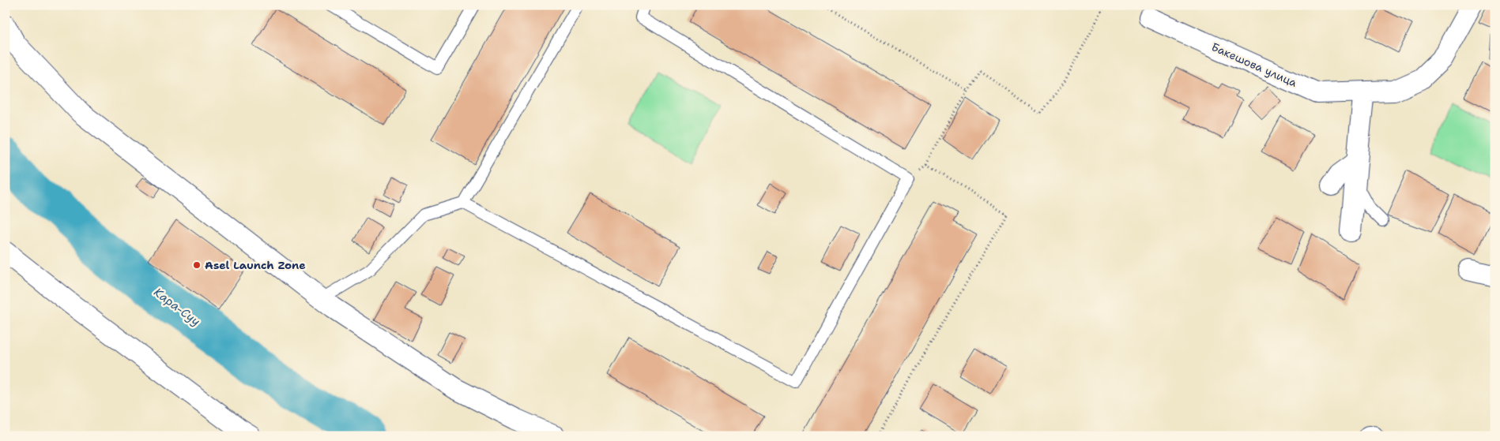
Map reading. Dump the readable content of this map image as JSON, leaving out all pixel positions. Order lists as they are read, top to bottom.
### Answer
{
  "streets": {
    "street": ["Бакешова улица"]
  },
  "water": ["Кара-Суу"],
  "places": ["Asel Launch Zone"]
}
